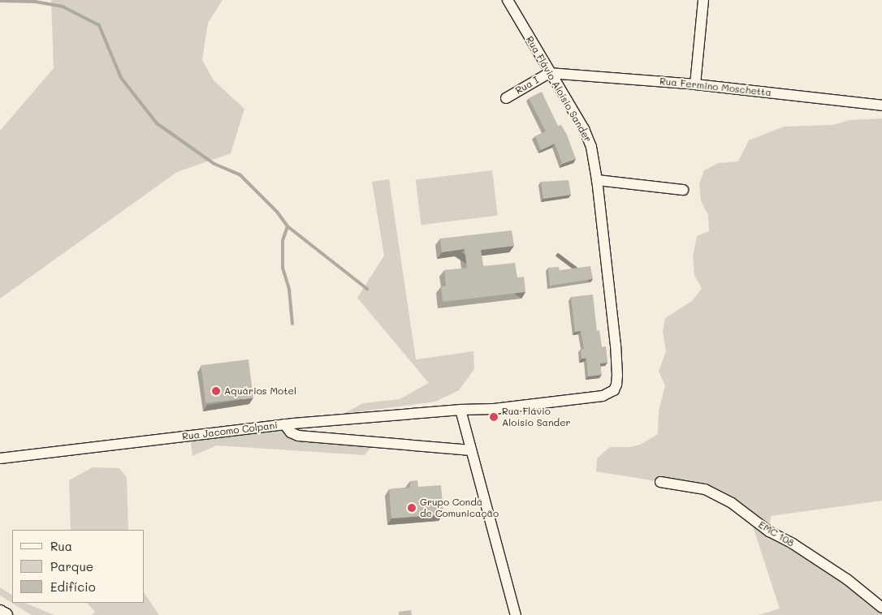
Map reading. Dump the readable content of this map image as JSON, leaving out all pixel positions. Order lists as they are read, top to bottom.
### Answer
{
  "streets": {
    "street": [
      "Rua I",
      "Rua Fermino Moschetta",
      "Rua Flávio Aloísio Sander",
      "Rua Jacomo Colpani",
      "EMC 108"
    ]
  },
  "crossings": [
    ["Rua I", "Rua Fermino Moschetta"],
    ["Rua I", "Rua Flávio Aloísio Sander"],
    ["Rua Fermino Moschetta", "Rua Flávio Aloísio Sander"],
    ["Rua Flávio Aloísio Sander", "Rua Jacomo Colpani"]
  ],
  "places": ["Aquários Motel", "Rua Flávio Aloísio Sander", "Grupo Condá de Comunicação"],
  "legend": ["Rua", "Parque", "Edifício"]
}
